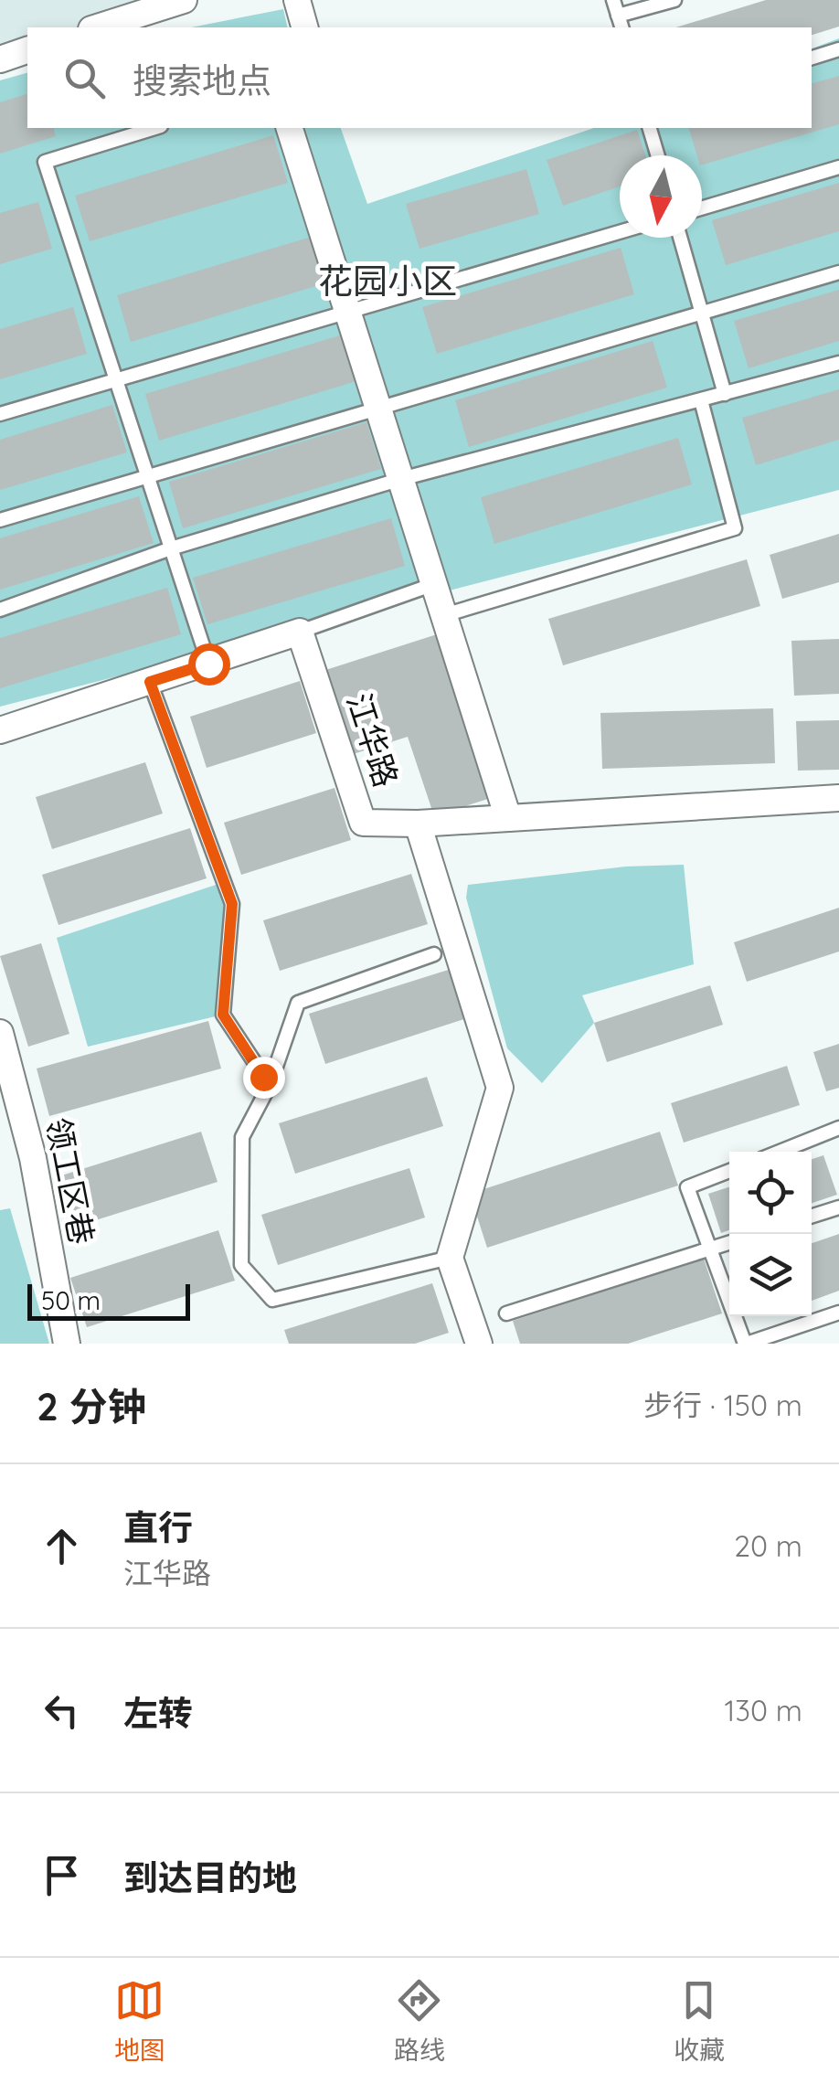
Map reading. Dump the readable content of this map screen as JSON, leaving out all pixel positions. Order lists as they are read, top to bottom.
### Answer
{
  "streets": {
    "street": ["江华路", "领工区巷"]
  },
  "districts": ["花园小区"],
  "scale_bar": "50 m",
  "north": "bottom",
  "page": {
    "search": "搜索地点",
    "scale": "50 m",
    "heading": ["2 分钟", "步行 · 150 m"],
    "list": [
      ["直行", "江华路", "20 m"],
      ["左转", "130 m"],
      "到达目的地"
    ],
    "nav": ["地图", "路线", "收藏"]
  }
}
